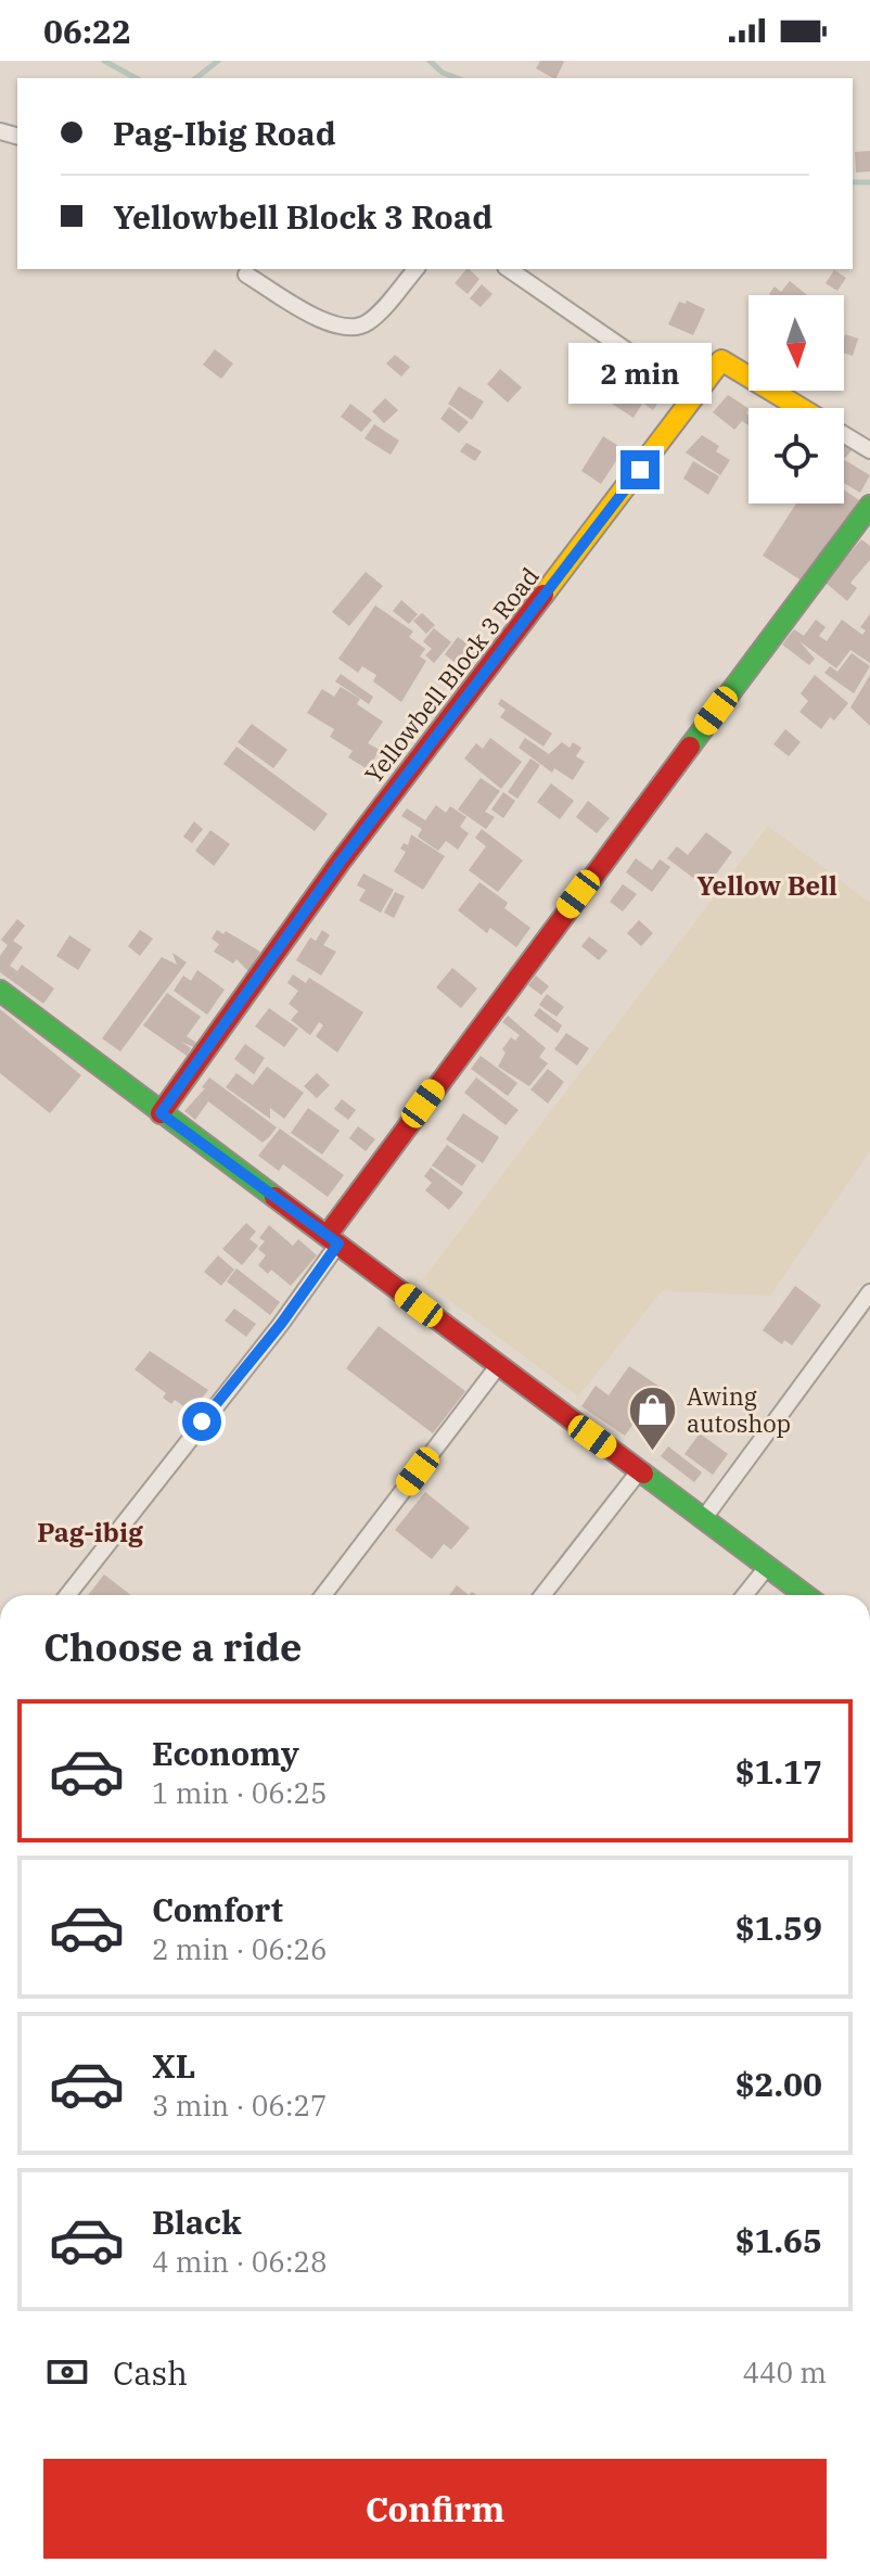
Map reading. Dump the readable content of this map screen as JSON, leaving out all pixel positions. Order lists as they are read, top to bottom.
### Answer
{
  "streets": {
    "street": ["Yellowbell Block 3 Road"]
  },
  "districts": ["Yellow Bell", "Pag-ibig"],
  "places": {
    "shop": ["Awing autoshop"]
  },
  "north": "bottom",
  "page": {
    "status": "06:22",
    "banner": ["Pag-Ibig Road", "Yellowbell Block 3 Road"],
    "bubble": "2 min",
    "heading": "Choose a ride",
    "list": [
      {
        "name": "Economy",
        "note": "1 min · 06:25",
        "value": "$1.17"
      },
      {
        "name": "Comfort",
        "note": "2 min · 06:26",
        "value": "$1.59"
      },
      {
        "name": "XL",
        "note": "3 min · 06:27",
        "value": "$2.00"
      },
      {
        "name": "Black",
        "note": "4 min · 06:28",
        "value": "$1.65"
      }
    ],
    "pay": ["Cash", "440 m"],
    "buttons": "Confirm"
  }
}
